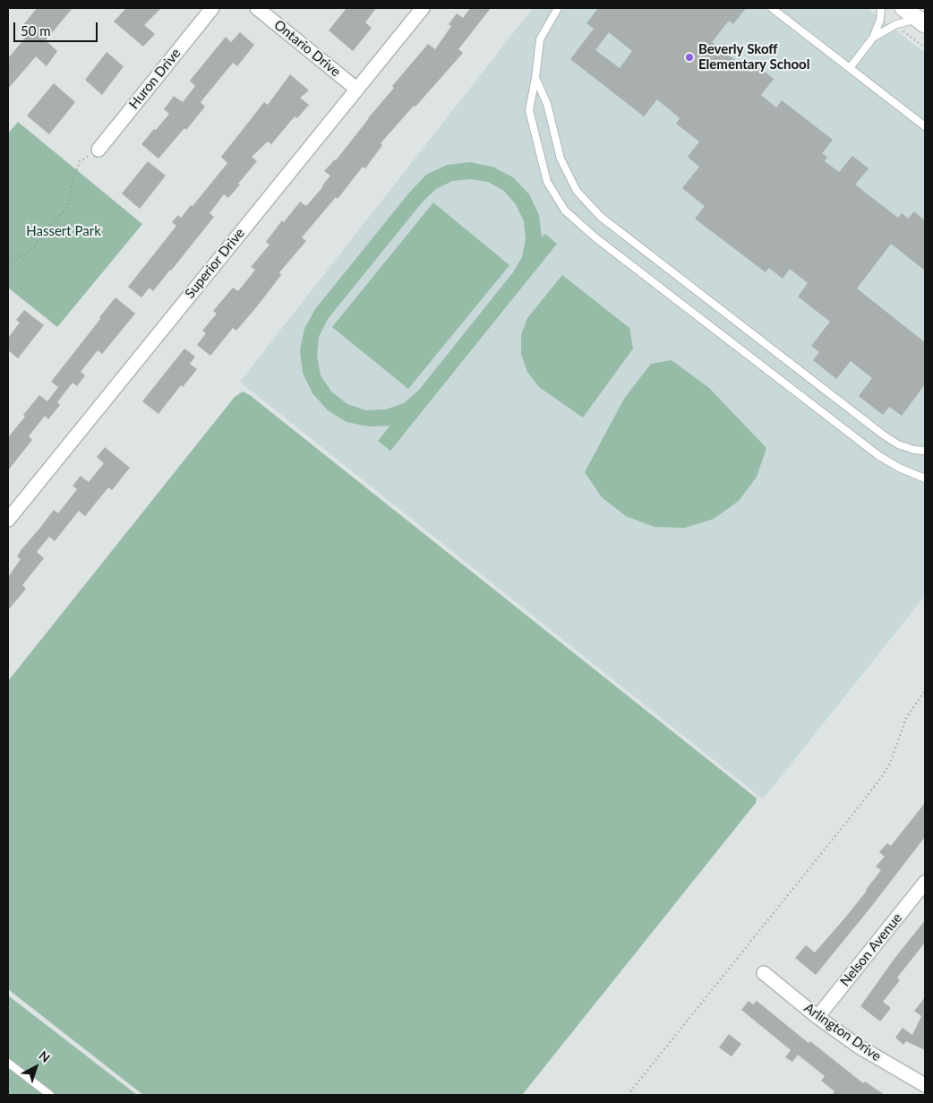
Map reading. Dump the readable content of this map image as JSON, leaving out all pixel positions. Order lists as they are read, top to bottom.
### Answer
{
  "streets": {
    "street": [
      "Ontario Drive",
      "Huron Drive",
      "Superior Drive",
      "Nelson Avenue",
      "Arlington Drive"
    ]
  },
  "crossings": [
    ["Ontario Drive", "Superior Drive"],
    ["Nelson Avenue", "Arlington Drive"]
  ],
  "parks": ["Hassert Park"],
  "places": ["Beverly Skoff Elementary School"],
  "scale_bar": "50 m",
  "north": "top right"
}
